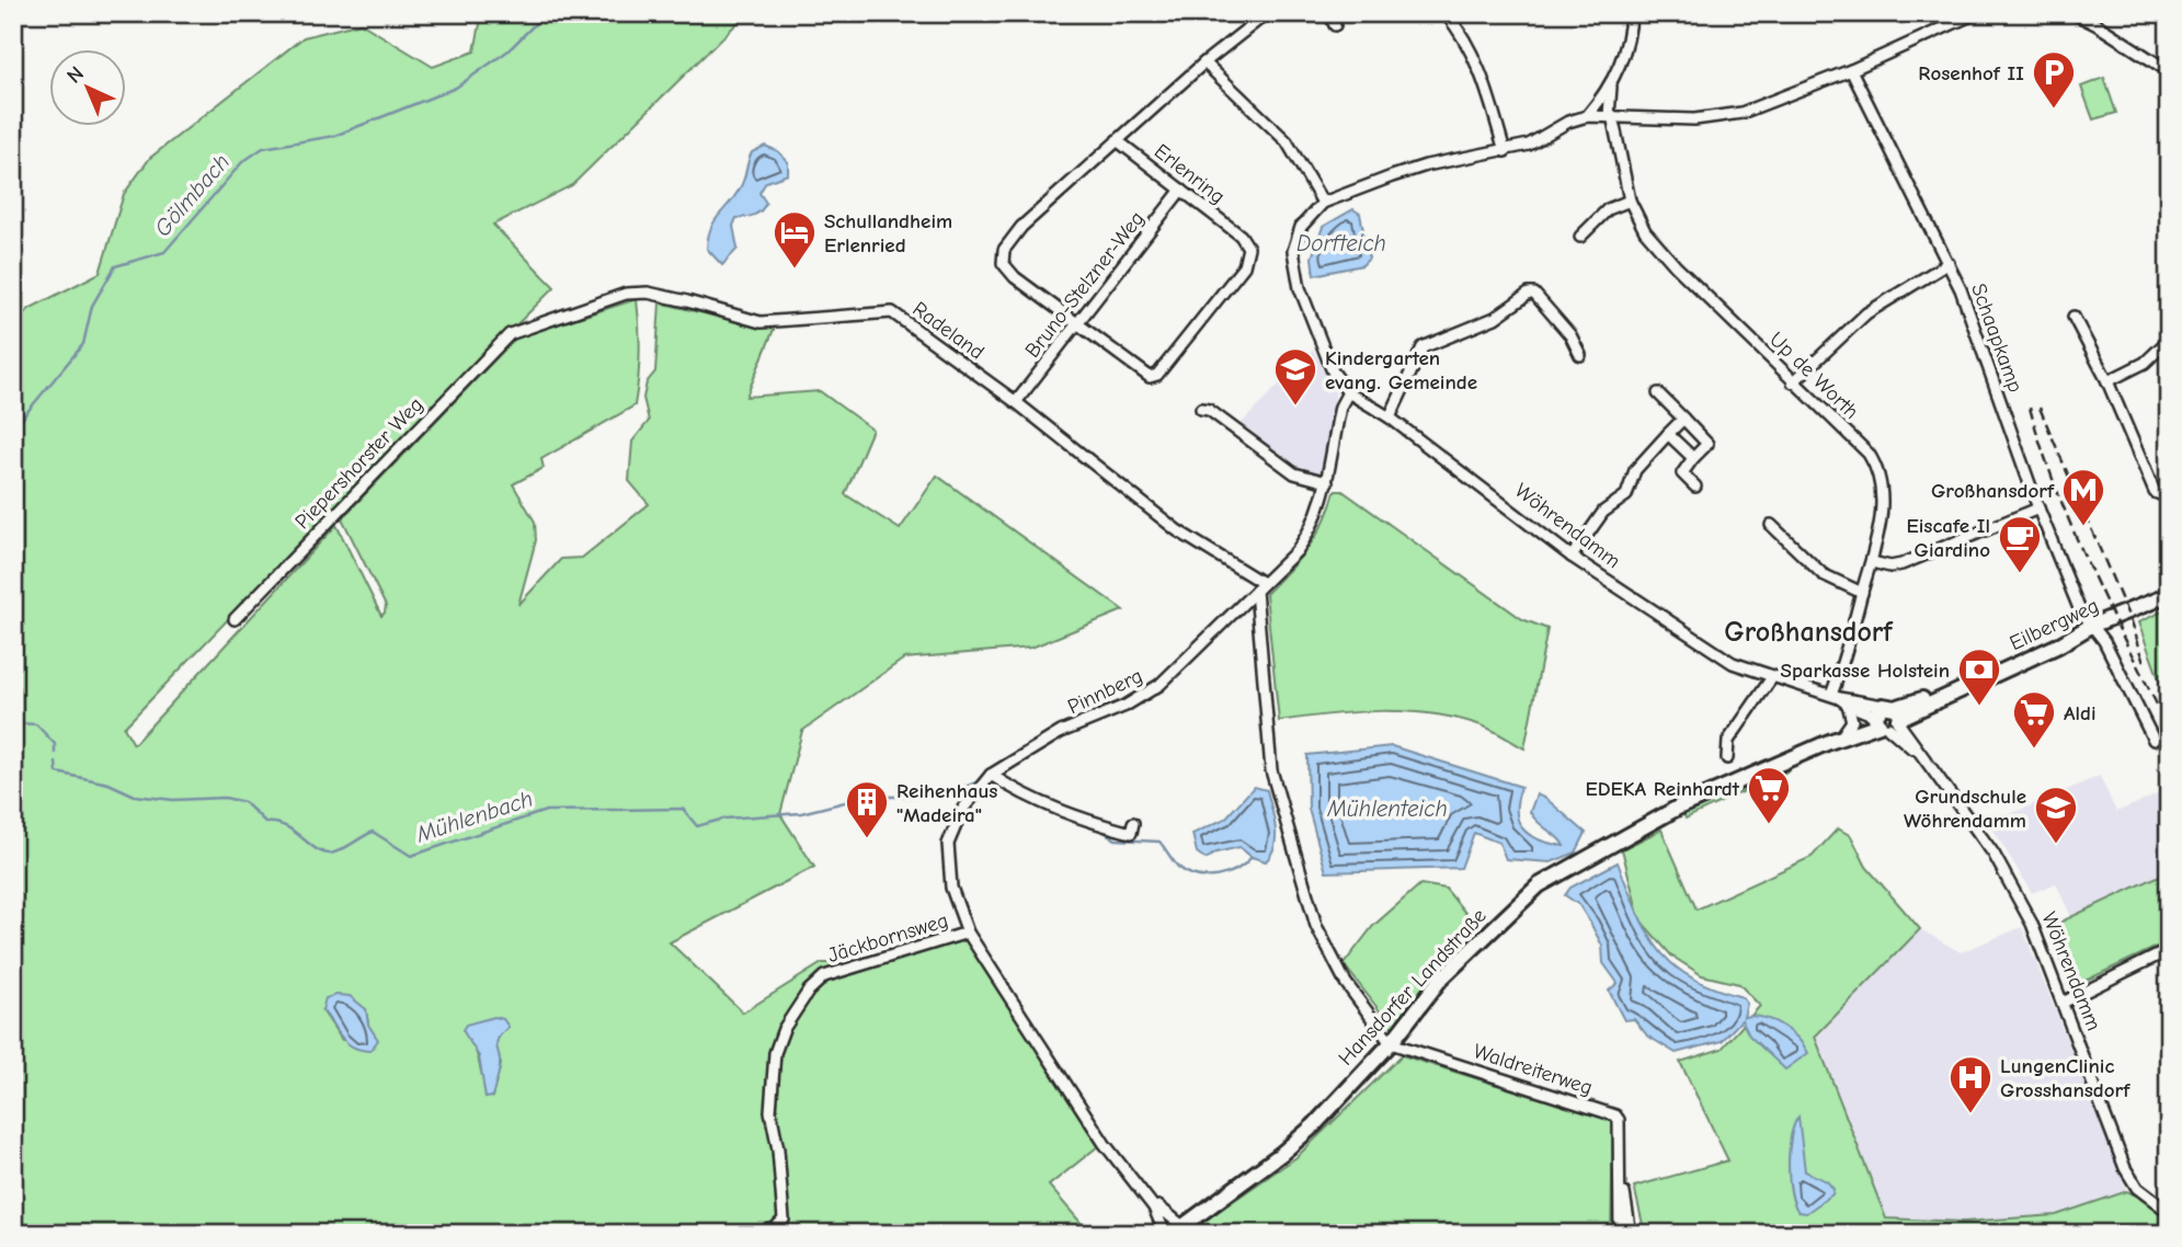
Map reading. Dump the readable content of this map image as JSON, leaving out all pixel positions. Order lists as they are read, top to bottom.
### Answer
{
  "streets": {
    "main road": ["Eilbergweg", "Hansdorfer Landstraße"],
    "street": [
      "Erlenring",
      "Bruno-Stelzner-Weg",
      "Radeland",
      "Schaapkamp",
      "Up de Worth",
      "Piepershorster Weg",
      "Wöhrendamm",
      "Pinnberg",
      "Jäckbornsweg",
      "Waldreiterweg"
    ]
  },
  "crossings": [
    ["Erlenring", "Bruno-Stelzner-Weg"],
    ["Bruno-Stelzner-Weg", "Radeland"],
    ["Radeland", "Piepershorster Weg"],
    ["Radeland", "Pinnberg"],
    ["Schaapkamp", "Eilbergweg"],
    ["Up de Worth", "Wöhrendamm"],
    ["Wöhrendamm", "Eilbergweg"],
    ["Wöhrendamm", "Pinnberg"],
    ["Wöhrendamm", "Hansdorfer Landstraße"],
    ["Eilbergweg", "Hansdorfer Landstraße"],
    ["Pinnberg", "Jäckbornsweg"],
    ["Jäckbornsweg", "Hansdorfer Landstraße"],
    ["Hansdorfer Landstraße", "Waldreiterweg"]
  ],
  "districts": ["Großhansdorf"],
  "water": [
    "Gölmbach",
    "Dorfteich",
    "Mühlenteich",
    "Mühlenbach"
  ],
  "places": {
    "parking": ["Rosenhof II"],
    "hotel": ["Schullandheim Erlenried"],
    "school or university": ["Kindergarten evang. Gemeinde", "Grundschule Wöhrendamm"],
    "metro station": ["Großhansdorf"],
    "cafe": ["Eiscafe Il Giardino"],
    "bank": ["Sparkasse Holstein"],
    "supermarket": ["Aldi", "EDEKA Reinhardt"],
    "building": ["Reihenhaus \"Madeira\""],
    "hospital": ["LungenClinic Grosshansdorf"]
  },
  "north": "top left"
}
